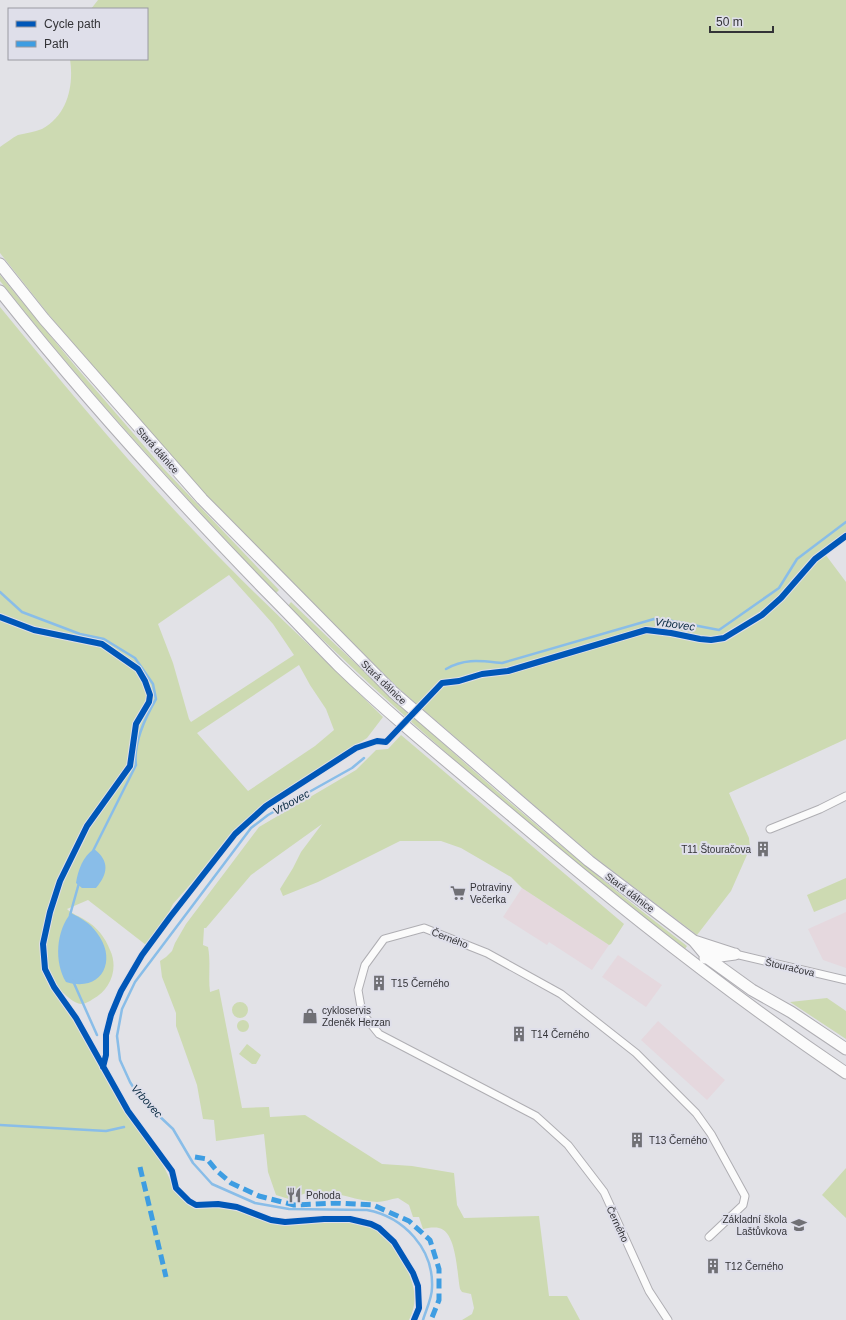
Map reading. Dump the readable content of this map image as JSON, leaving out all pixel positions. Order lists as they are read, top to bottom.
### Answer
{
  "streets": {
    "main road": ["Stará dálnice"],
    "street": ["Černého", "Štouračova"]
  },
  "water": ["Vrbovec"],
  "places": {
    "building": [
      "T11 Štouračova",
      "T15 Černého",
      "T14 Černého",
      "T13 Černého",
      "T12 Černého"
    ],
    "supermarket": ["Potraviny Večerka"],
    "shop": ["cykloservis Zdeněk Herzan"],
    "restaurant": ["Pohoda"],
    "school or university": ["Základní škola Laštůvkova"]
  },
  "legend": ["Cycle path", "Path"],
  "scale_bar": "50 m"
}
